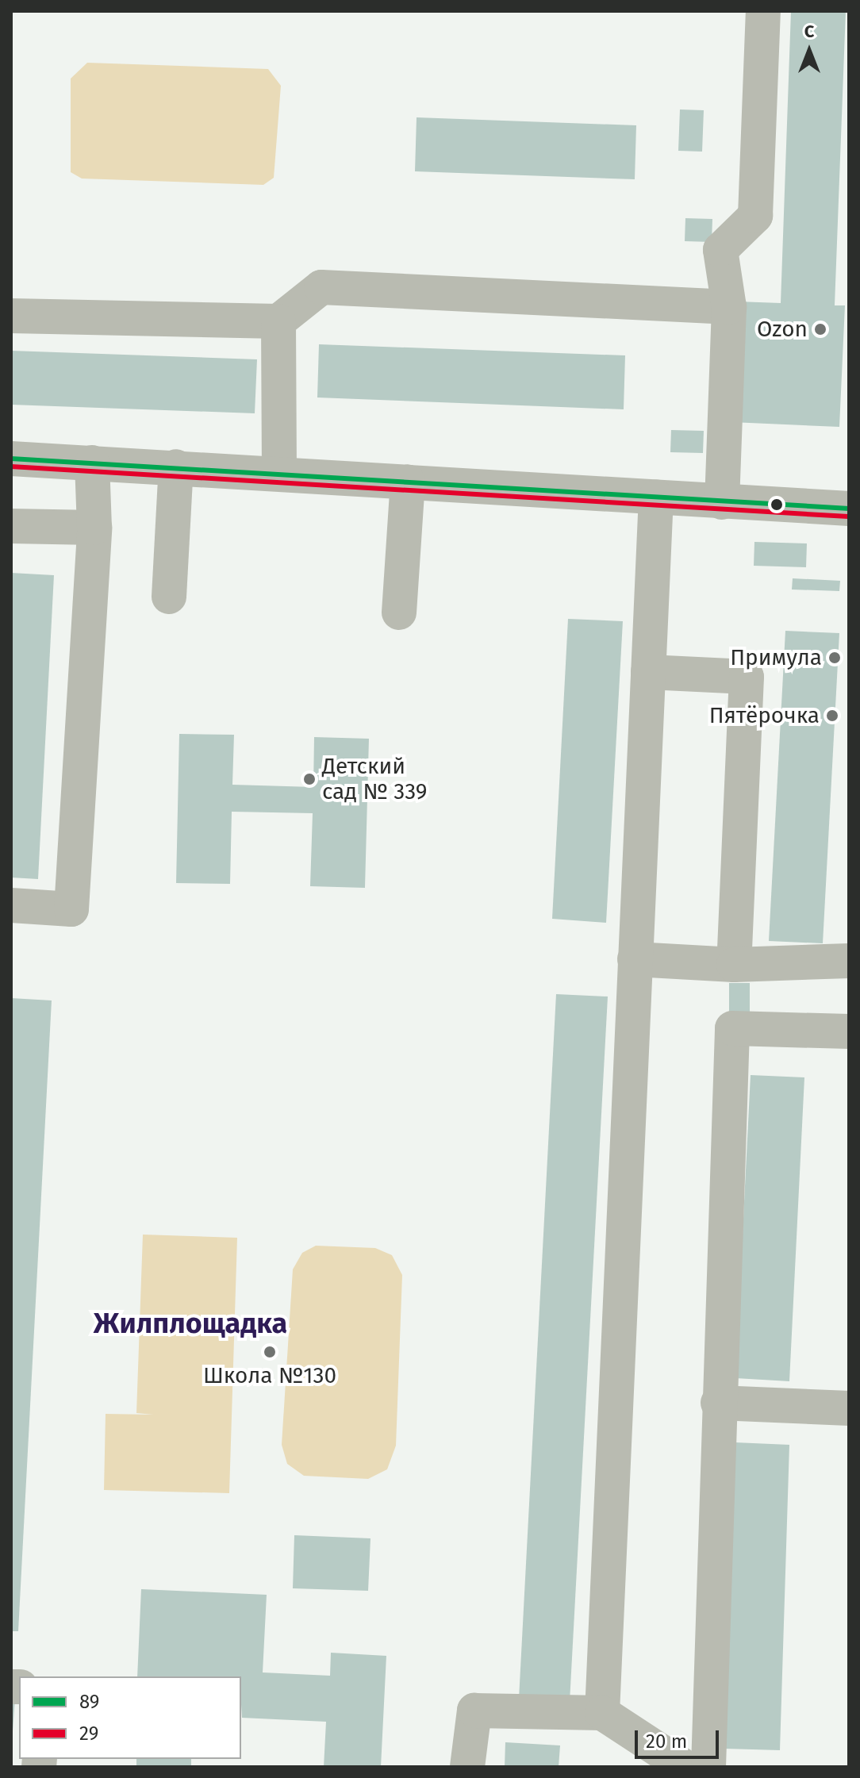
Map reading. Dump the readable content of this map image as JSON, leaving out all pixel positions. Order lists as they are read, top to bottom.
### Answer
{
  "districts": ["Жилплощадка"],
  "places": [
    "Ozon",
    "Примула",
    "Пятёрочка",
    "Детский сад № 339",
    "Школа №130"
  ],
  "lines": ["transit line 89", "transit line 29"],
  "legend": ["89", "29"],
  "scale_bar": "20 m",
  "north": "top"
}
